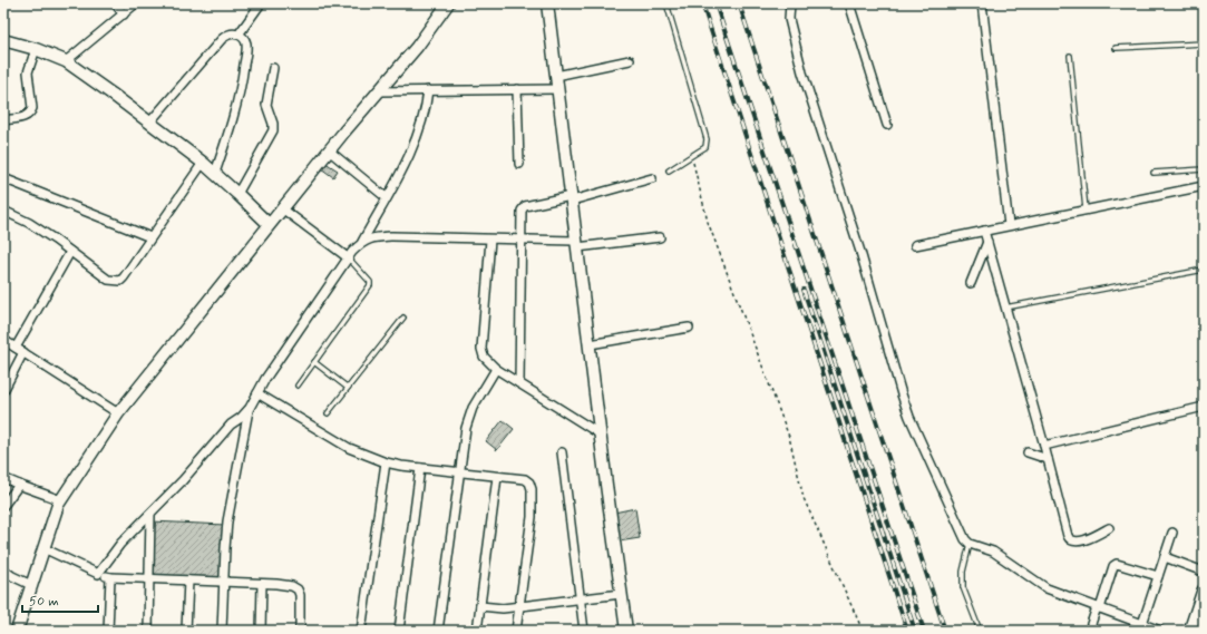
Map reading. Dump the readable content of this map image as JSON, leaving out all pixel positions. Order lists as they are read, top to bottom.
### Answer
{
  "scale_bar": "50 m"
}
